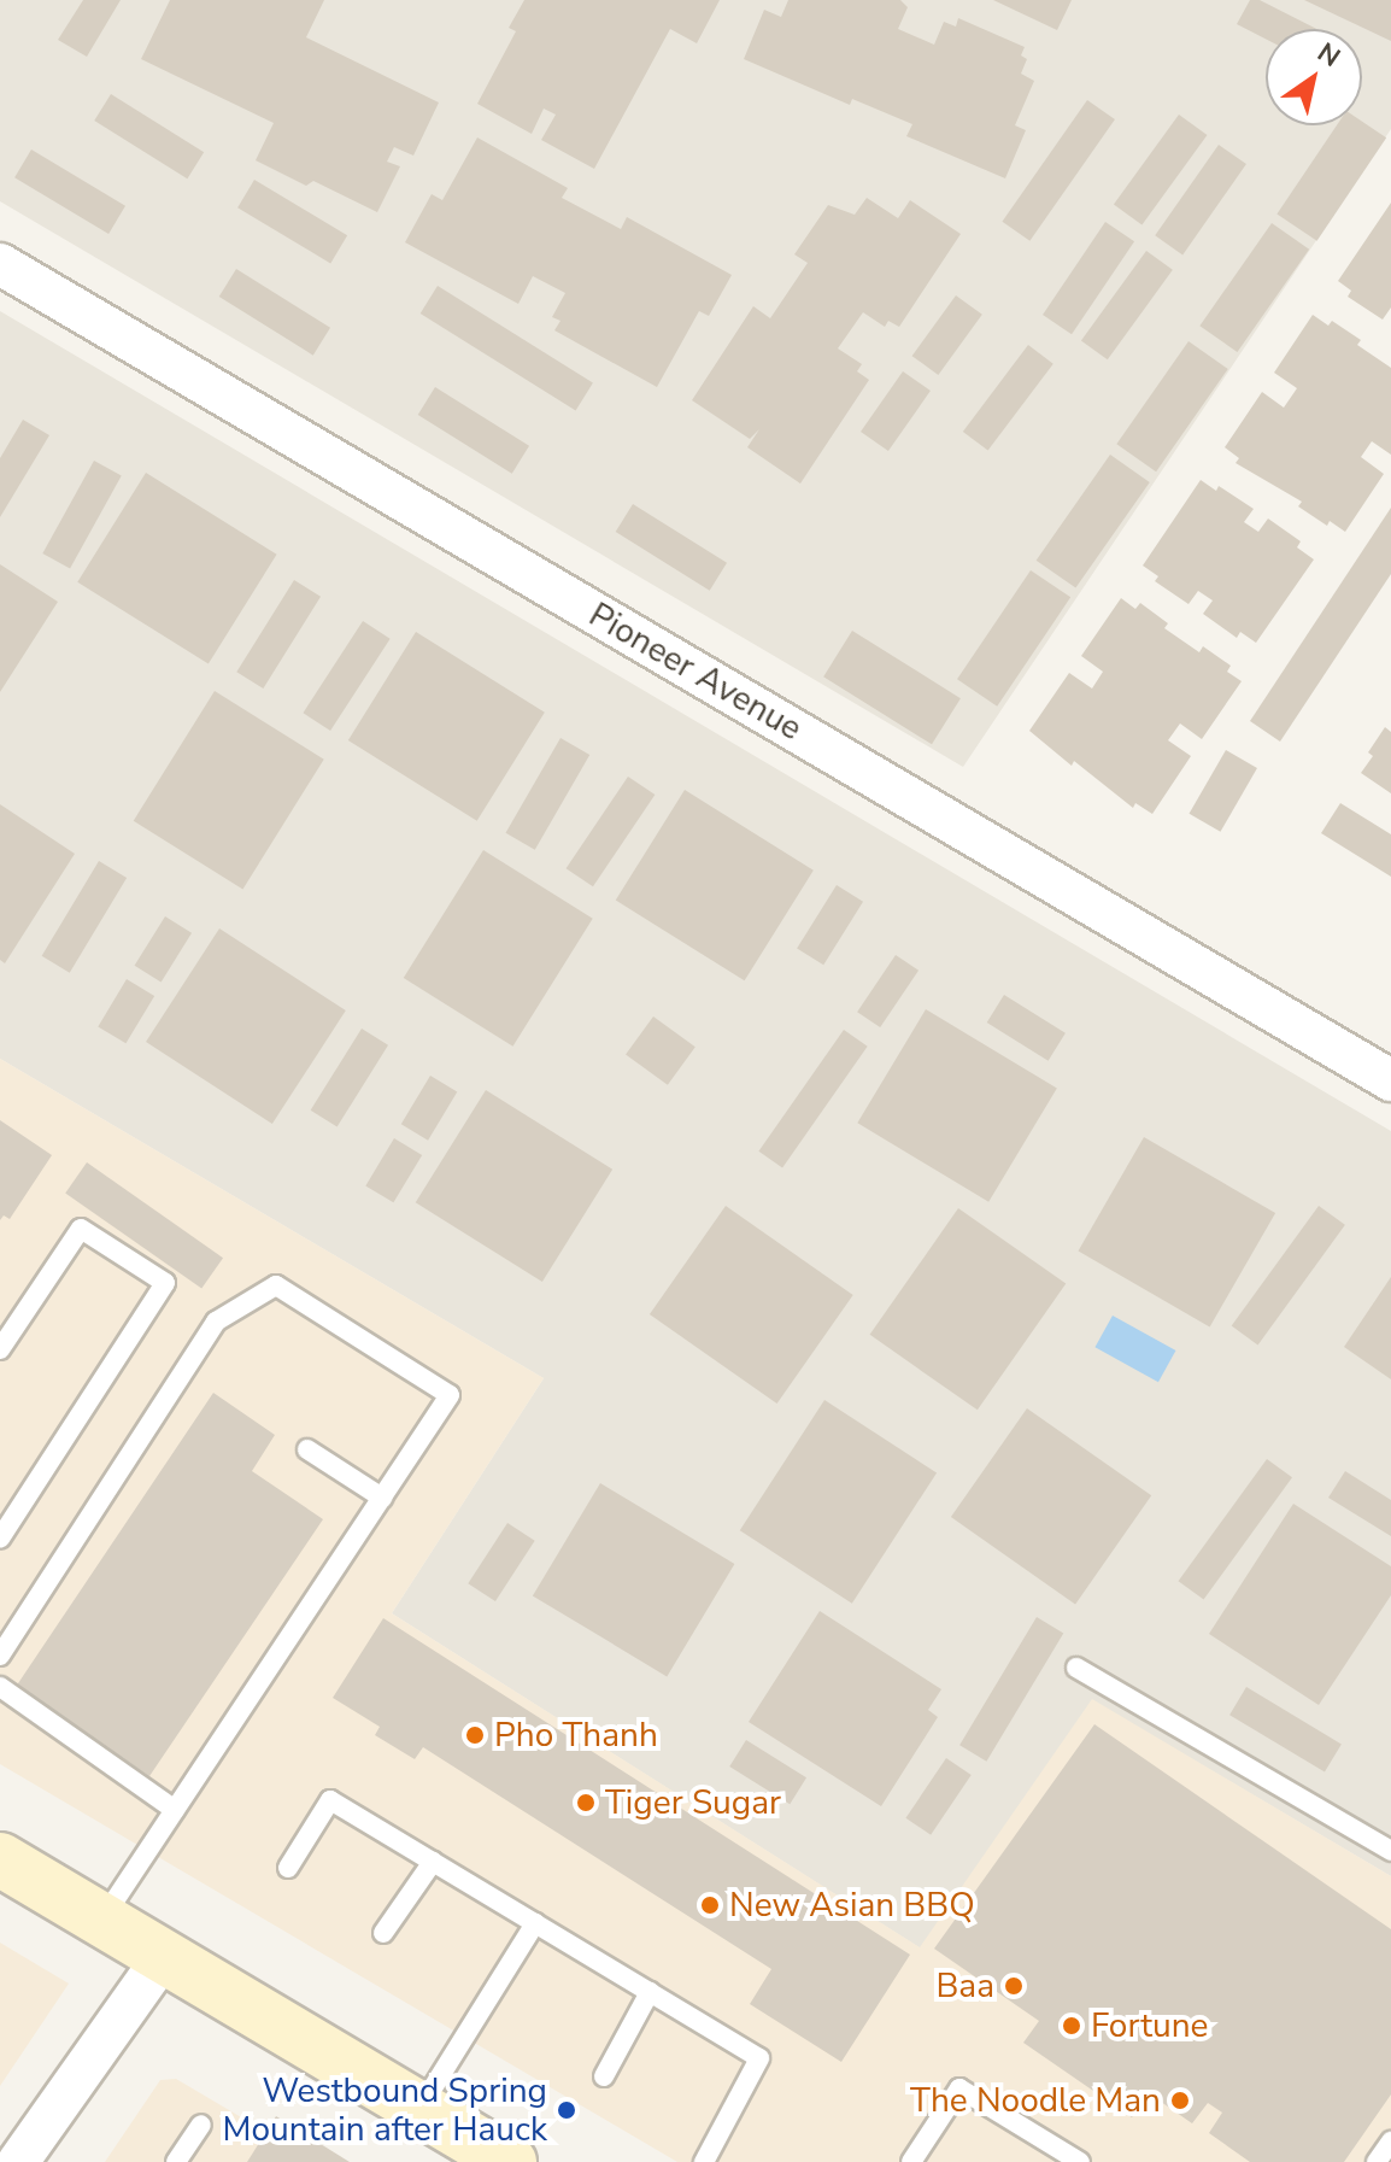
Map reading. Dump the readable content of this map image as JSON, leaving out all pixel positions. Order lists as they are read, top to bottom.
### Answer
{
  "streets": {
    "street": ["Pioneer Avenue"]
  },
  "places": [
    "Pho Thanh",
    "Tiger Sugar",
    "New Asian BBQ",
    "Baa",
    "Fortune",
    "The Noodle Man",
    "Westbound Spring Mountain after Hauck"
  ],
  "north": "top right"
}
